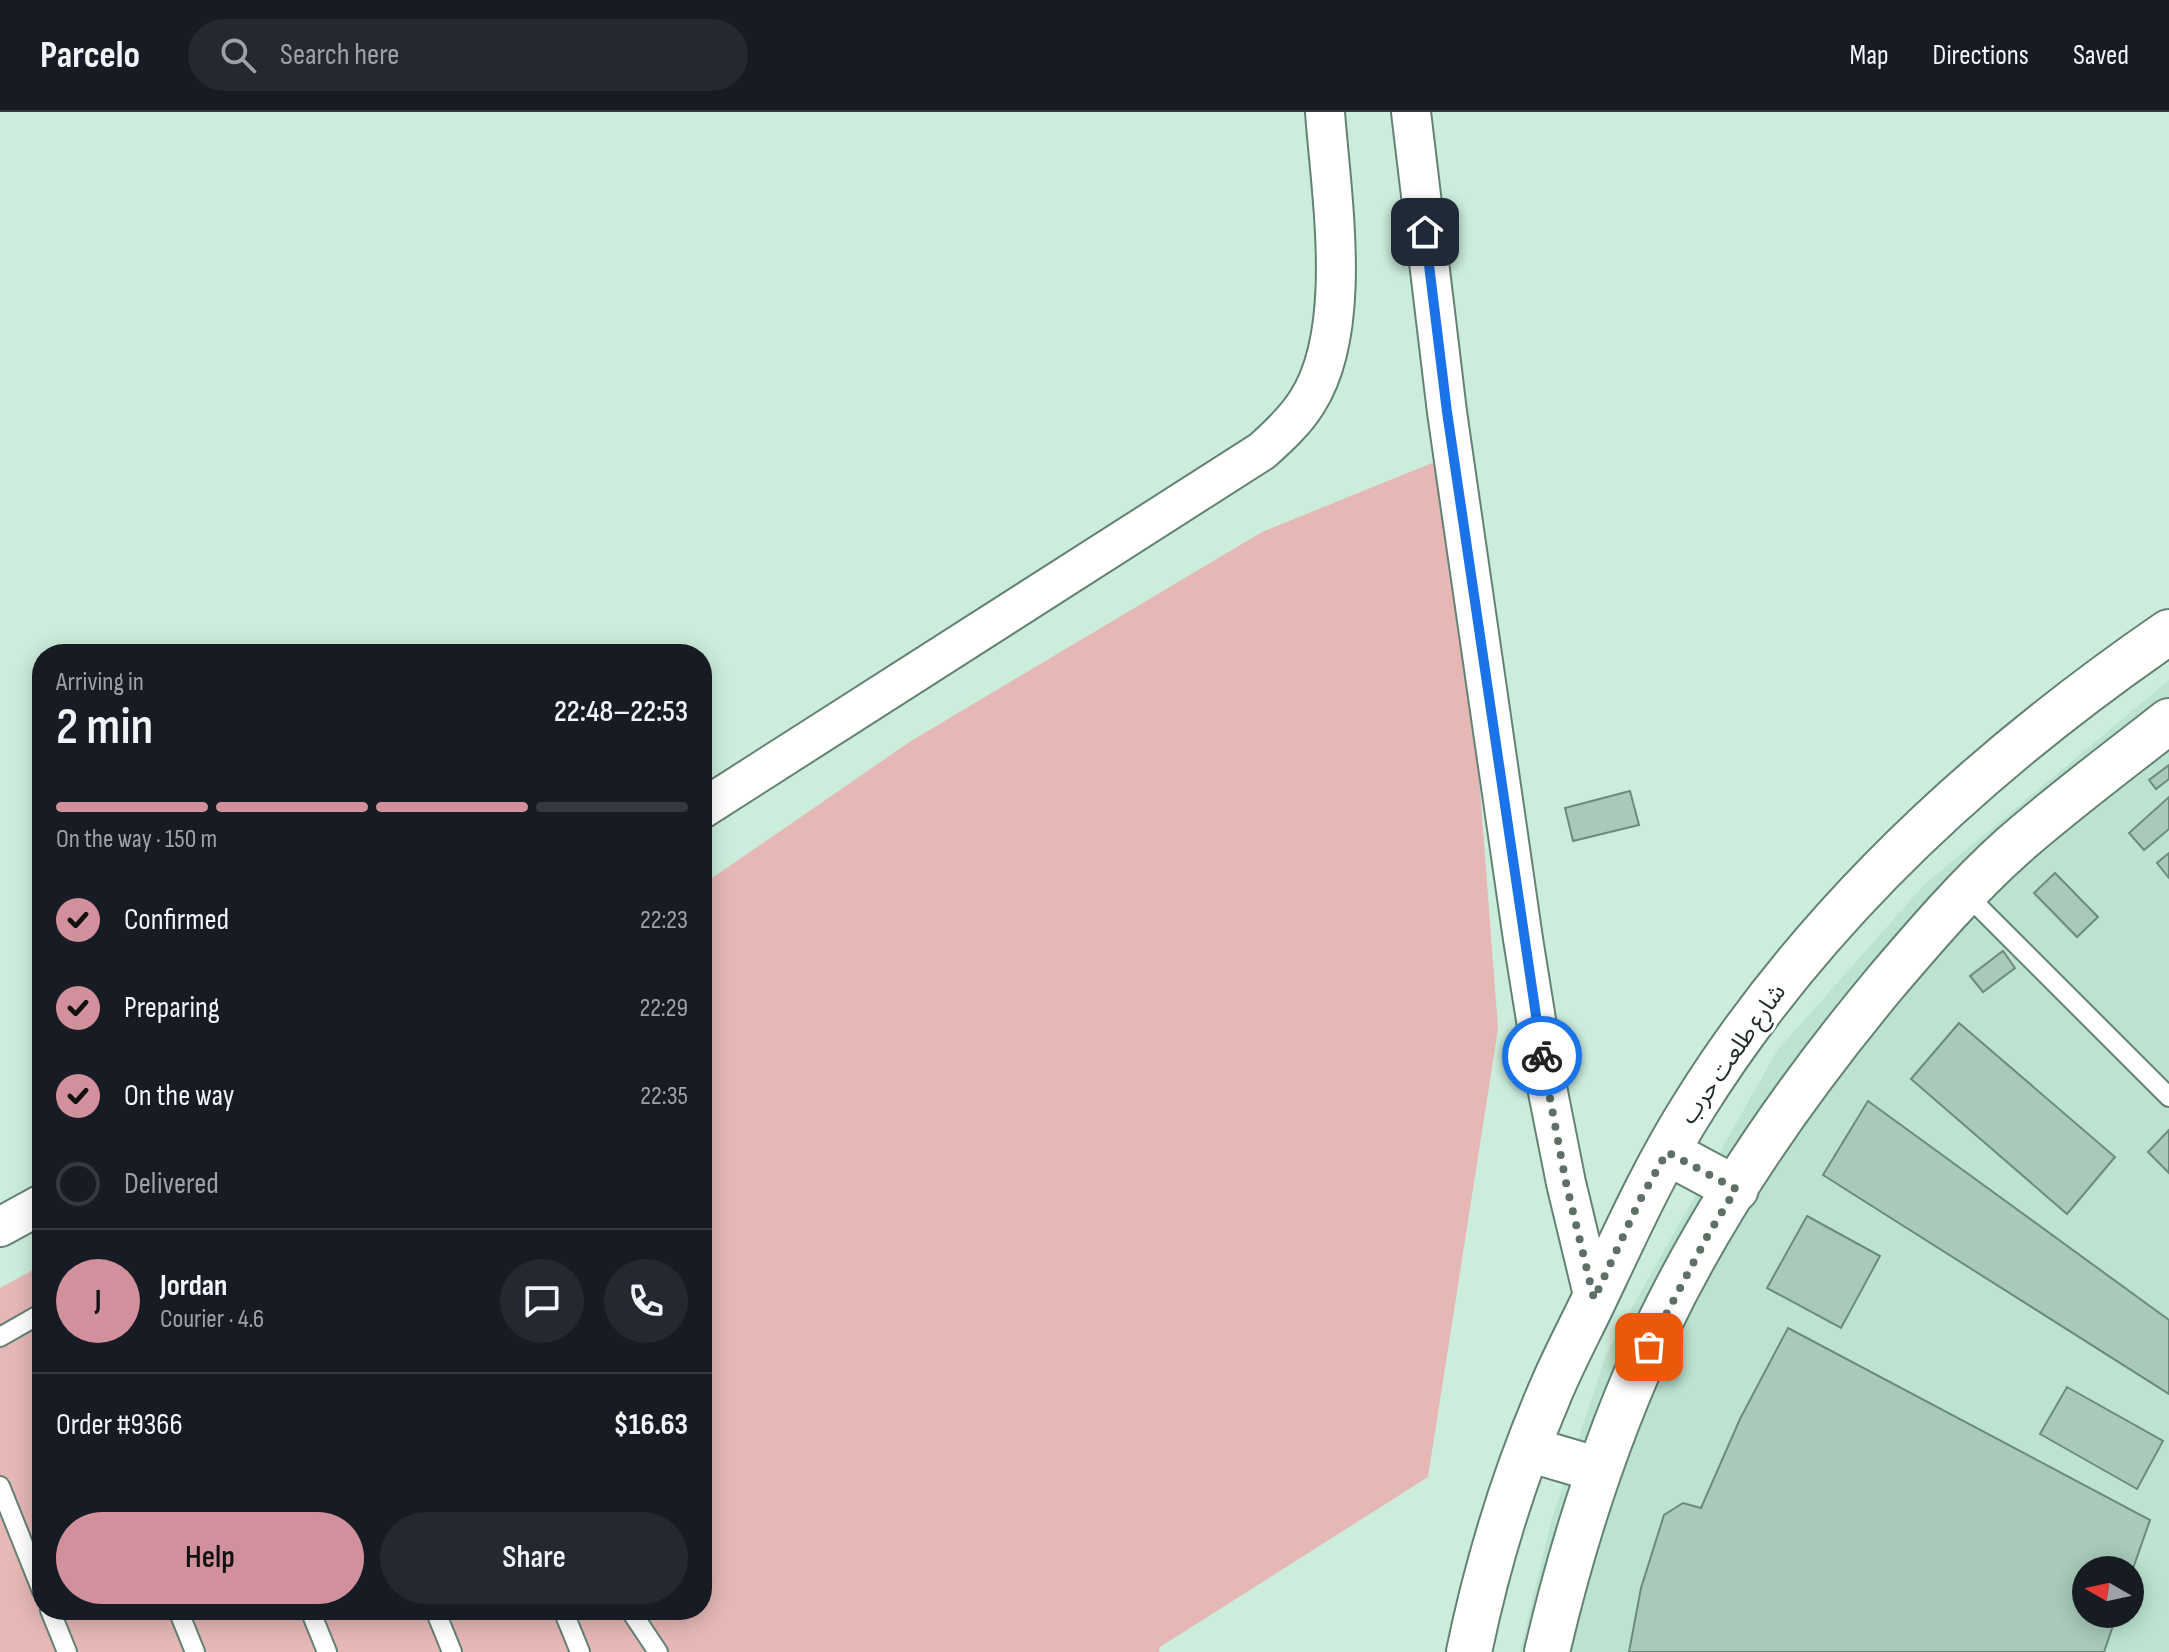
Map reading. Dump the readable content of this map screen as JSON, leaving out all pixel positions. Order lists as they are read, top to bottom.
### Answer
{
  "streets": {
    "main road": ["شارع طلعت حرب"]
  },
  "north": "left",
  "page": {
    "header": "Parcelo",
    "search": "Search here",
    "nav": ["Map", "Directions", "Saved"],
    "heading": ["2 min", "Arriving in", "22:48–22:53"],
    "panel": [
      "Jordan",
      "Courier · 4.6",
      "Order #9366",
      "$16.63"
    ],
    "bar": "On the way · 150 m",
    "list": [
      ["Confirmed", "22:23"],
      ["Preparing", "22:29"],
      ["On the way", "22:35"],
      "Delivered"
    ],
    "round": "J",
    "buttons": ["Help", "Share"]
  }
}
